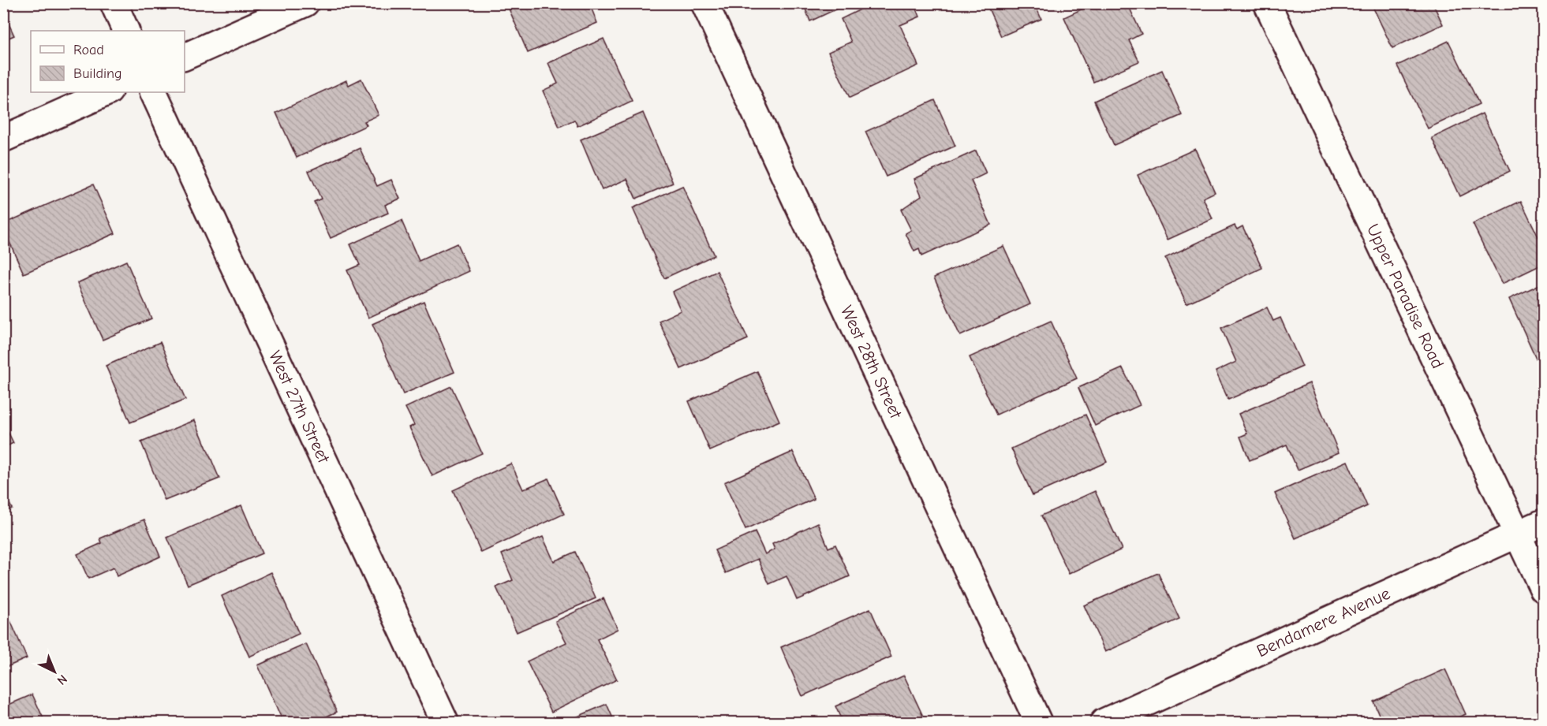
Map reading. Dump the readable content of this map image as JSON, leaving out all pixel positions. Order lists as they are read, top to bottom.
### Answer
{
  "streets": {
    "street": [
      "Upper Paradise Road",
      "West 28th Street",
      "West 27th Street",
      "Bendamere Avenue"
    ]
  },
  "crossings": [
    ["Upper Paradise Road", "Bendamere Avenue"]
  ],
  "legend": ["Road", "Building"],
  "north": "bottom right"
}
